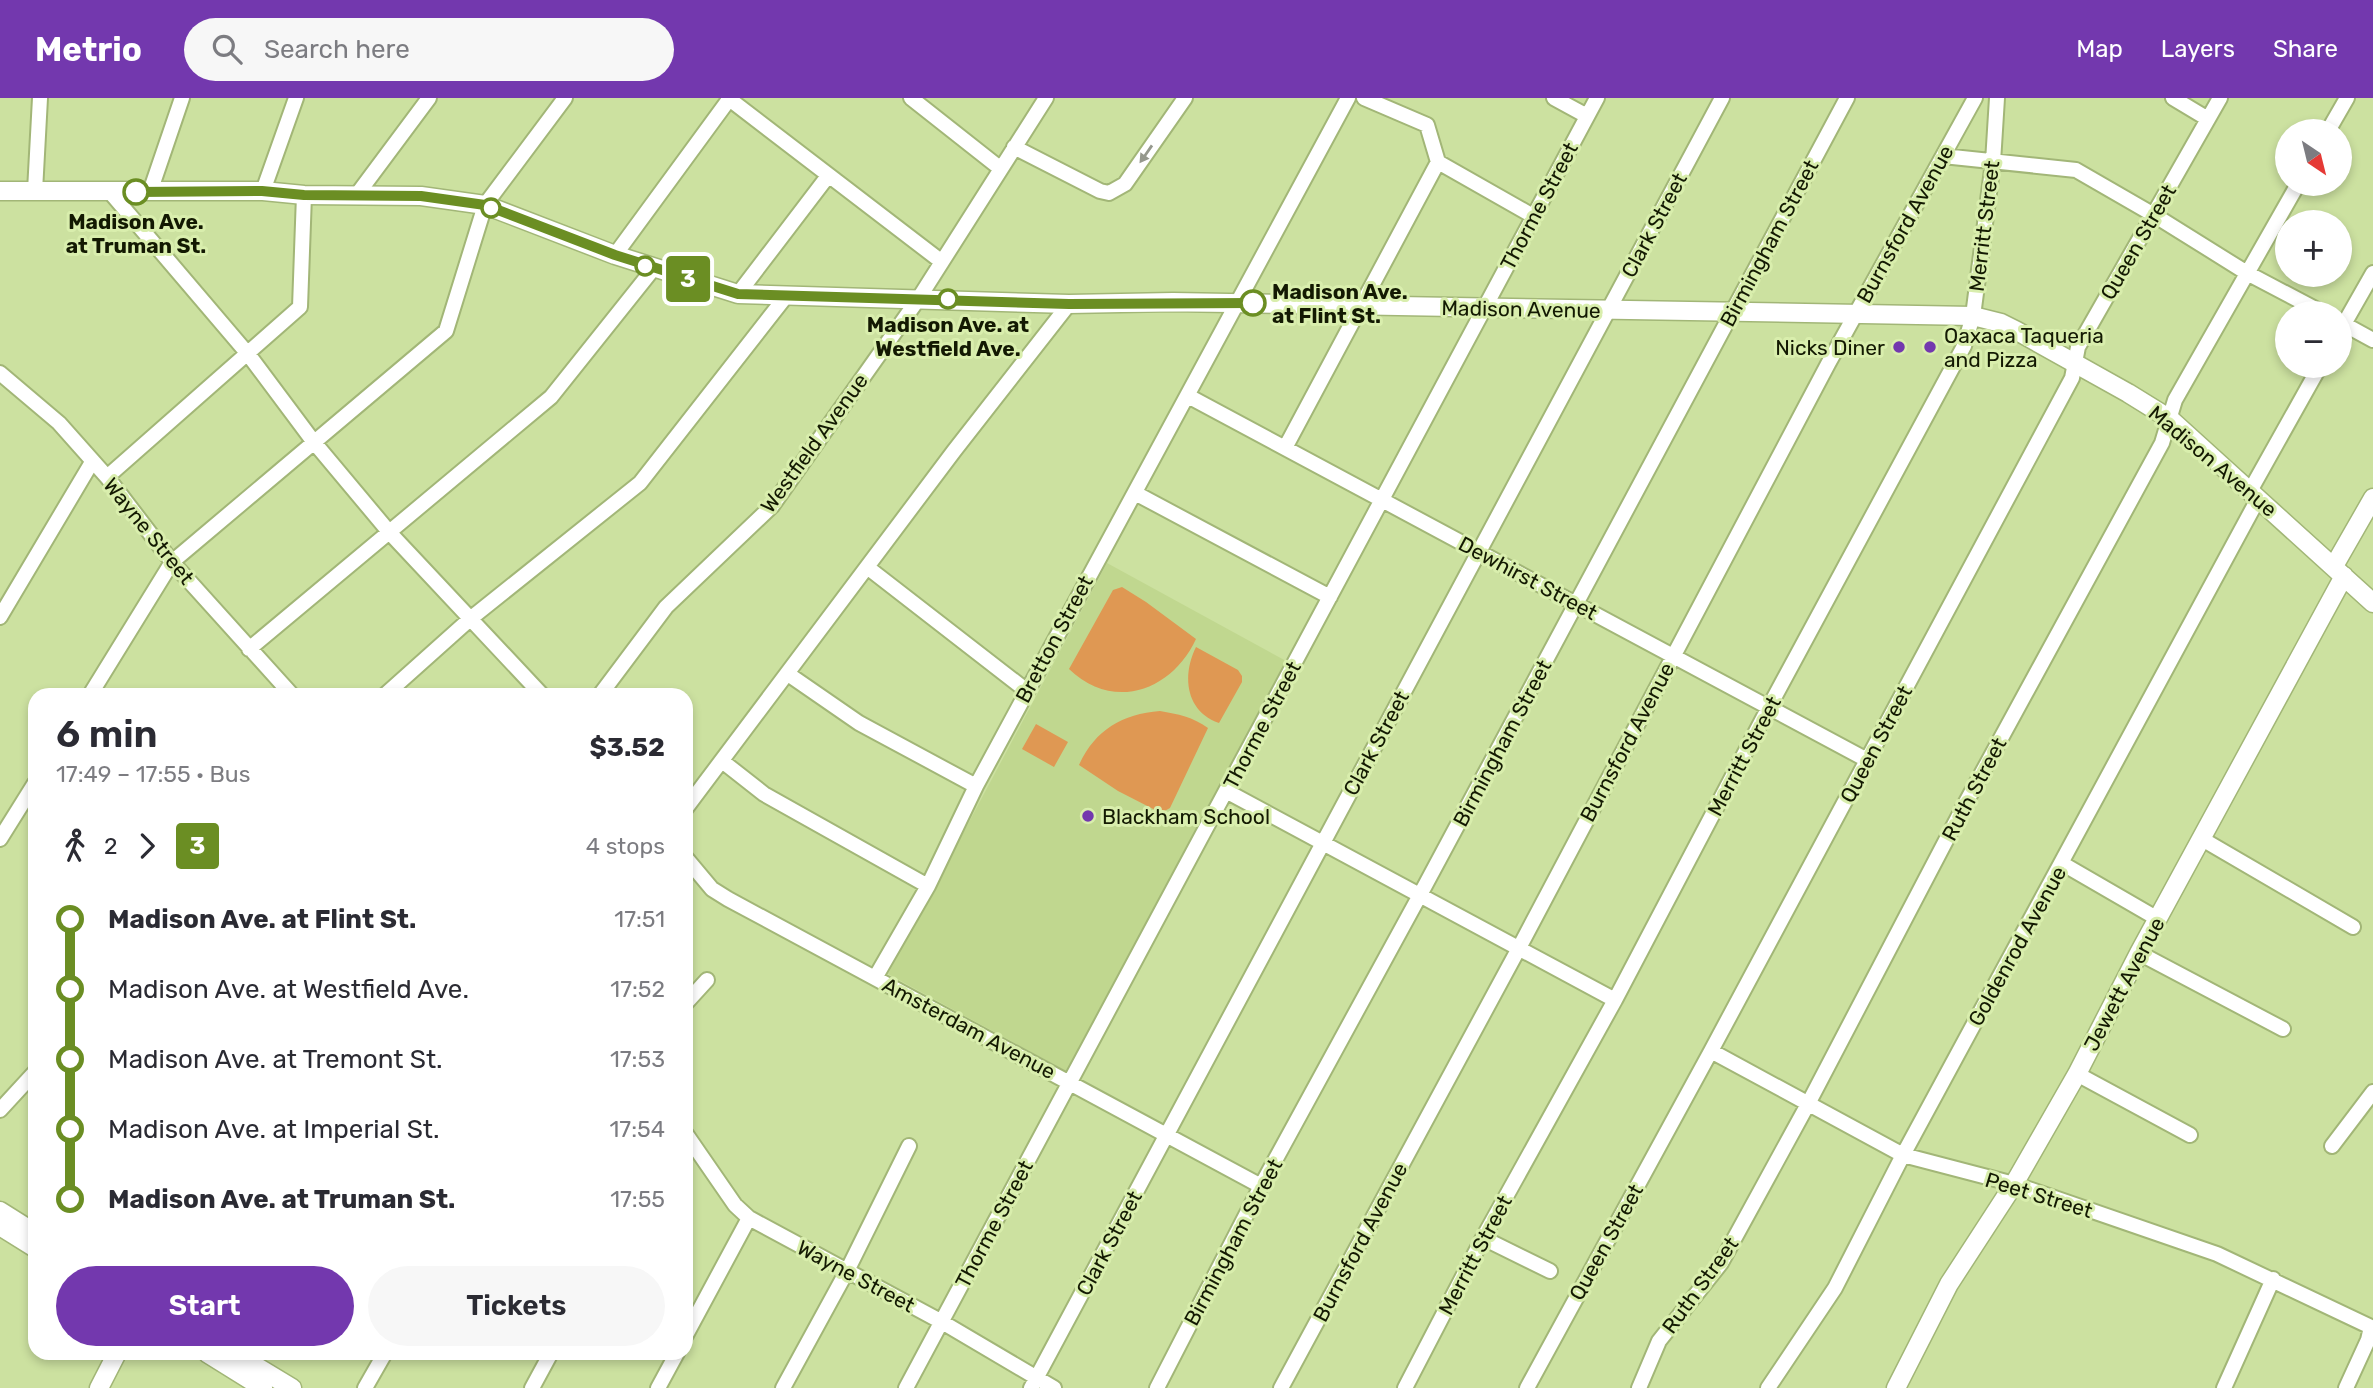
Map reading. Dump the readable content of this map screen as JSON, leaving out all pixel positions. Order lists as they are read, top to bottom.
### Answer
{
  "streets": {
    "main road": ["Madison Avenue", "Jewett Avenue"],
    "street": [
      "Thorme Street",
      "Burnsford Avenue",
      "Clark Street",
      "Merritt Street",
      "Queen Street",
      "Birmingham Street",
      "Westfield Avenue",
      "Wayne Street",
      "Dewhirst Street",
      "Bretton Street",
      "Ruth Street",
      "Goldenrod Avenue",
      "Amsterdam Avenue",
      "Peet Street"
    ]
  },
  "crossings": [
    ["Thorme Street", "Madison Avenue"],
    ["Thorme Street", "Wayne Street"],
    ["Thorme Street", "Dewhirst Street"],
    ["Thorme Street", "Amsterdam Avenue"],
    ["Burnsford Avenue", "Madison Avenue"],
    ["Burnsford Avenue", "Dewhirst Street"],
    ["Clark Street", "Madison Avenue"],
    ["Clark Street", "Wayne Street"],
    ["Clark Street", "Dewhirst Street"],
    ["Clark Street", "Amsterdam Avenue"],
    ["Merritt Street", "Madison Avenue"],
    ["Merritt Street", "Dewhirst Street"],
    ["Queen Street", "Madison Avenue"],
    ["Queen Street", "Dewhirst Street"],
    ["Queen Street", "Peet Street"],
    ["Birmingham Street", "Madison Avenue"],
    ["Birmingham Street", "Dewhirst Street"],
    ["Birmingham Street", "Amsterdam Avenue"],
    ["Madison Avenue", "Westfield Avenue"],
    ["Madison Avenue", "Bretton Street"],
    ["Madison Avenue", "Ruth Street"],
    ["Madison Avenue", "Goldenrod Avenue"],
    ["Madison Avenue", "Jewett Avenue"],
    ["Dewhirst Street", "Bretton Street"],
    ["Bretton Street", "Amsterdam Avenue"],
    ["Ruth Street", "Peet Street"],
    ["Goldenrod Avenue", "Peet Street"],
    ["Jewett Avenue", "Peet Street"]
  ],
  "places": [
    "Madison Ave. at Truman St.",
    "Madison Ave. at Westfield Ave.",
    "Madison Ave. at Flint St.",
    "Nicks Diner",
    "Oaxaca Taqueria and Pizza",
    "Blackham School"
  ],
  "lines": ["bus line 3"],
  "north": "bottom right",
  "page": {
    "header": "Metrio",
    "search": "Search here",
    "nav": ["Map", "Layers", "Share"],
    "on_map": "3",
    "map_buttons": ["+", "−"],
    "heading": ["6 min", "17:49 – 17:55 · Bus", "$3.52"],
    "legs": ["2", "3", "4 stops"],
    "list": [
      {
        "name": "Madison Ave. at Flint St.",
        "value": "17:51"
      },
      {
        "name": "Madison Ave. at Westfield Ave.",
        "value": "17:52"
      },
      {
        "name": "Madison Ave. at Tremont St.",
        "value": "17:53"
      },
      {
        "name": "Madison Ave. at Imperial St.",
        "value": "17:54"
      },
      {
        "name": "Madison Ave. at Truman St.",
        "value": "17:55"
      }
    ],
    "buttons": ["Start", "Tickets"]
  }
}
